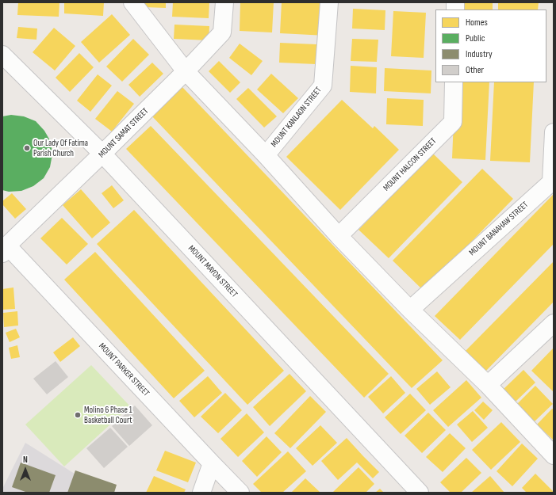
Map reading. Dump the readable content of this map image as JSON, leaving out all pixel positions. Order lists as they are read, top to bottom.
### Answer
{
  "streets": {
    "street": [
      "MOUNT KANLAON STREET",
      "MOUNT SAMAT STREET",
      "MOUNT HALCON STREET",
      "MOUNT BANAHAW STREET",
      "MOUNT MAYON STREET",
      "MOUNT PARKER STREET"
    ]
  },
  "crossings": [
    ["MOUNT SAMAT STREET", "MOUNT MAYON STREET"],
    ["MOUNT SAMAT STREET", "MOUNT PARKER STREET"]
  ],
  "places": ["Our Lady Of Fatima Parish Church", "Molino 6 Phase 1 Basketball Court"],
  "legend": [
    "Homes",
    "Public",
    "Industry",
    "Other"
  ],
  "north": "top"
}
